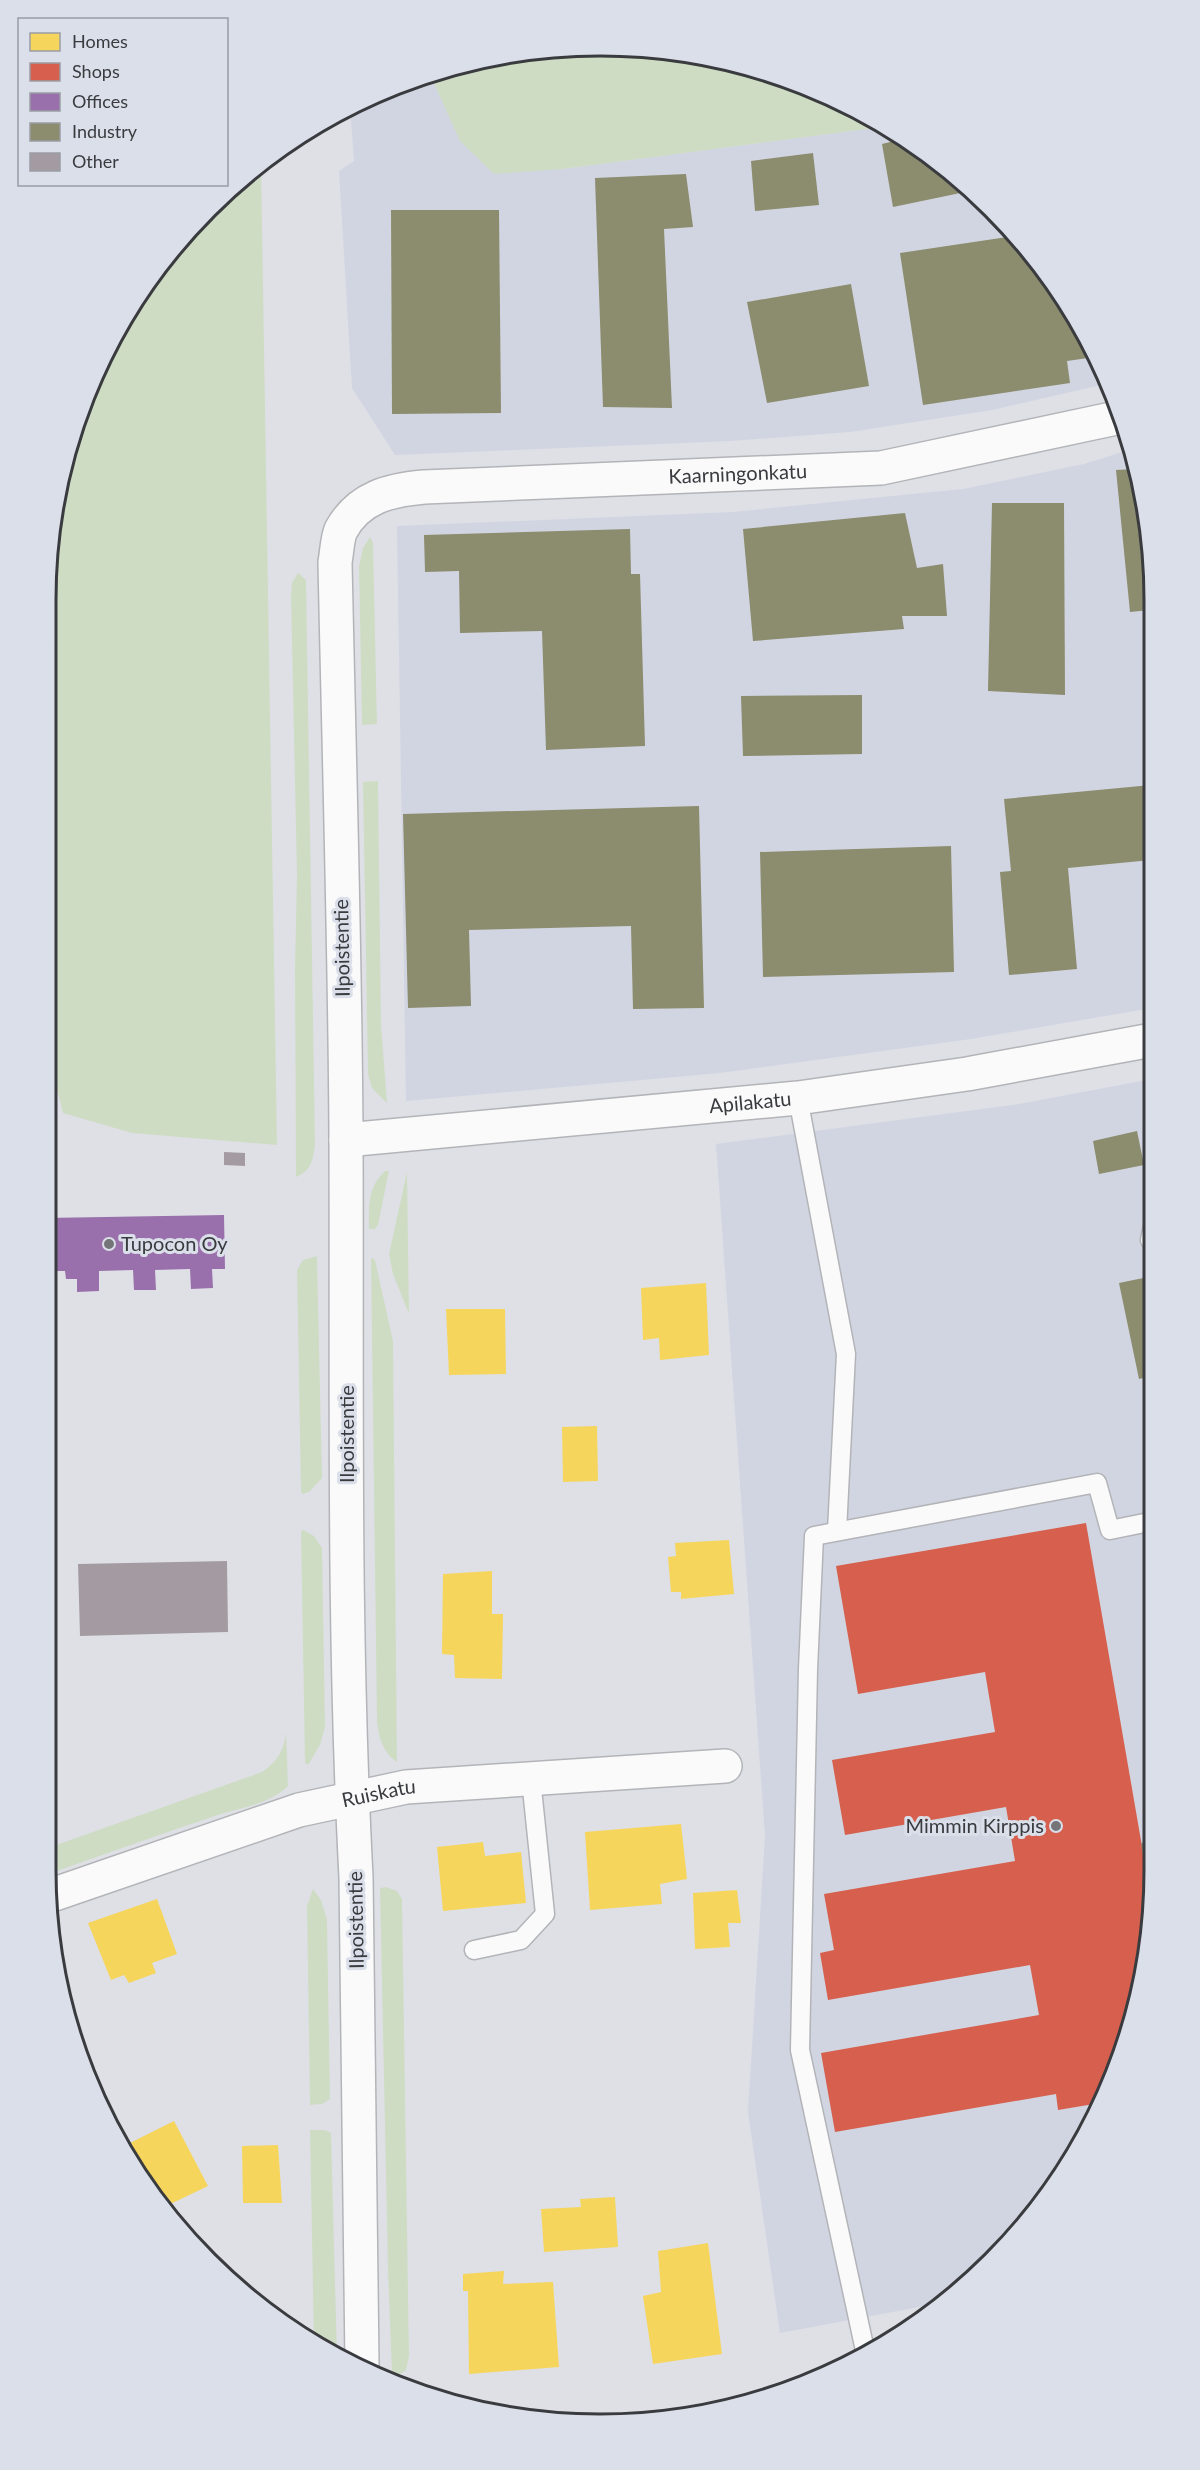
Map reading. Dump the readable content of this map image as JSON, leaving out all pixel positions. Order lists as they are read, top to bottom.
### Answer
{
  "streets": {
    "street": [
      "Kaarningonkatu",
      "Ilpoistentie",
      "Apilakatu",
      "Ruiskatu"
    ]
  },
  "crossings": [
    ["Kaarningonkatu", "Ilpoistentie"],
    ["Ilpoistentie", "Apilakatu"],
    ["Ilpoistentie", "Ruiskatu"]
  ],
  "places": ["Tupocon Oy", "Mimmin Kirppis"],
  "legend": [
    "Homes",
    "Shops",
    "Offices",
    "Industry",
    "Other"
  ]
}
